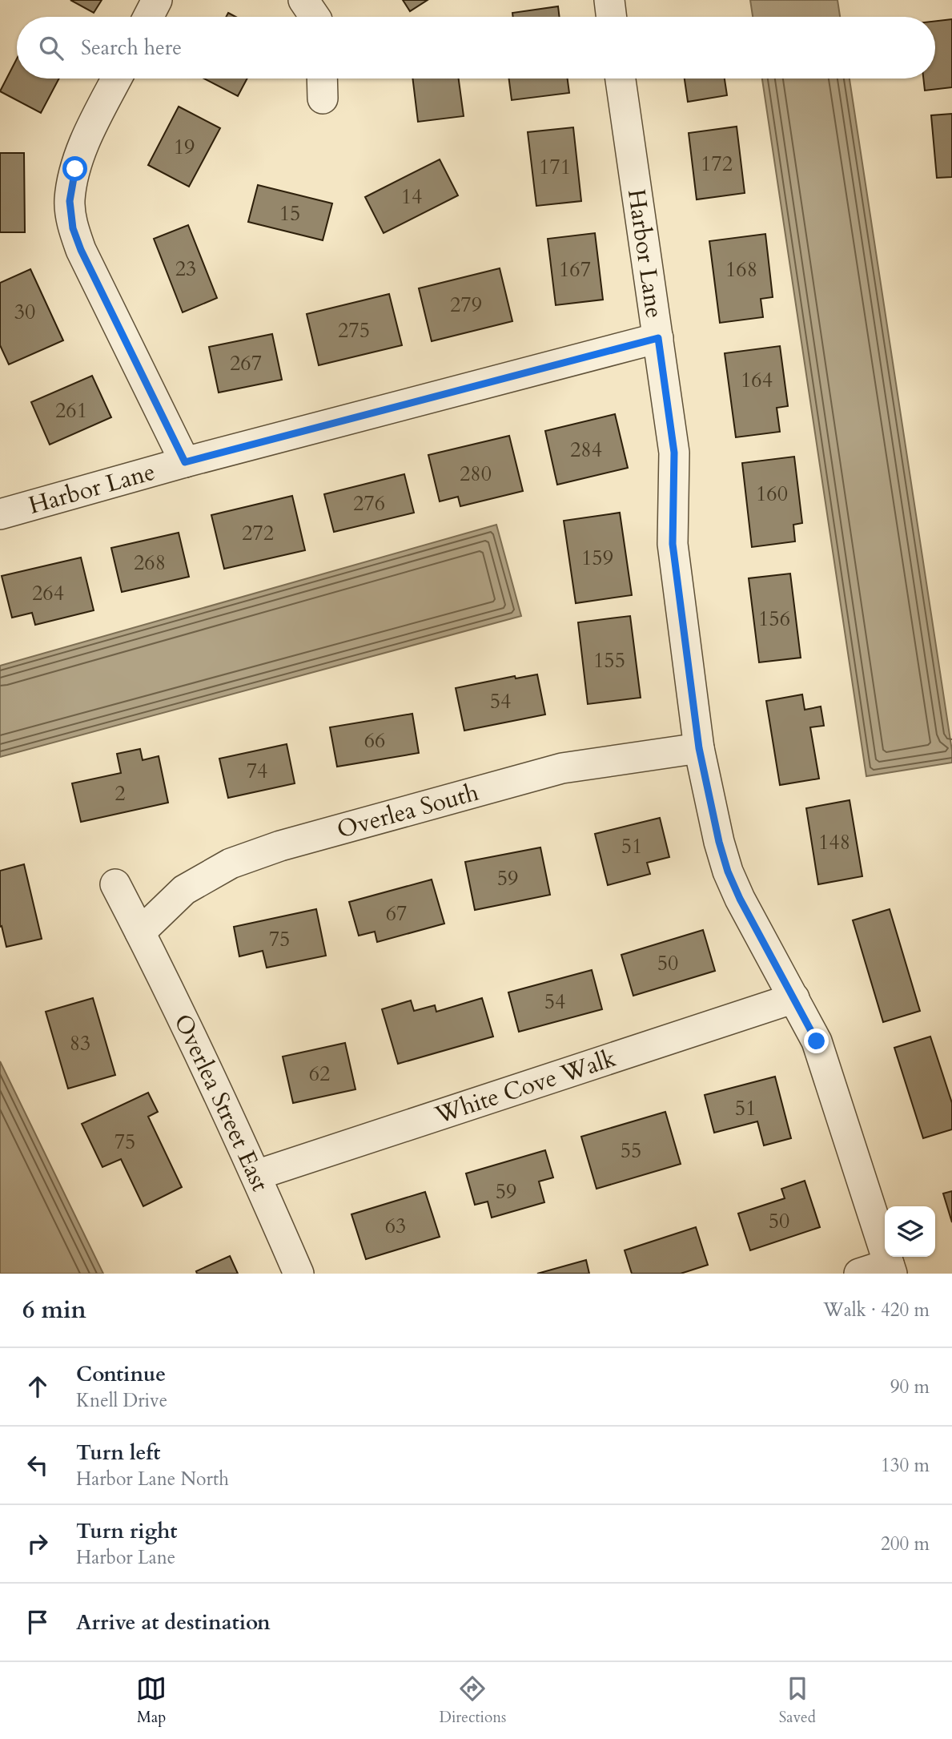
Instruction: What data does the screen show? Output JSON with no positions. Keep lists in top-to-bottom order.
{
  "streets": {
    "street": [
      "Harbor Lane",
      "Overlea South",
      "White Cove Walk",
      "Overlea Street East"
    ]
  },
  "crossings": [
    ["Harbor Lane", "Overlea South"],
    ["Harbor Lane", "White Cove Walk"],
    ["Overlea South", "Overlea Street East"],
    ["White Cove Walk", "Overlea Street East"]
  ],
  "house_numbers": [
    "19",
    "172",
    "171",
    "14",
    "15",
    "23",
    "167",
    "168",
    "279",
    "30",
    "275",
    "267",
    "164",
    "261",
    "284",
    "280",
    "160",
    "276",
    "272",
    "159",
    "268",
    "264",
    "156",
    "155",
    "54",
    "66",
    "74",
    "2",
    "148",
    "51",
    "59",
    "67",
    "75",
    "50",
    "54",
    "83",
    "62",
    "51",
    "75",
    "55",
    "59",
    "50",
    "63"
  ],
  "page": {
    "search": "Search here",
    "heading": ["6 min", "Walk · 420 m"],
    "list": [
      ["Continue", "Knell Drive", "90 m"],
      ["Turn left", "Harbor Lane North", "130 m"],
      ["Turn right", "Harbor Lane", "200 m"],
      "Arrive at destination"
    ],
    "nav": ["Map", "Directions", "Saved"]
  }
}
